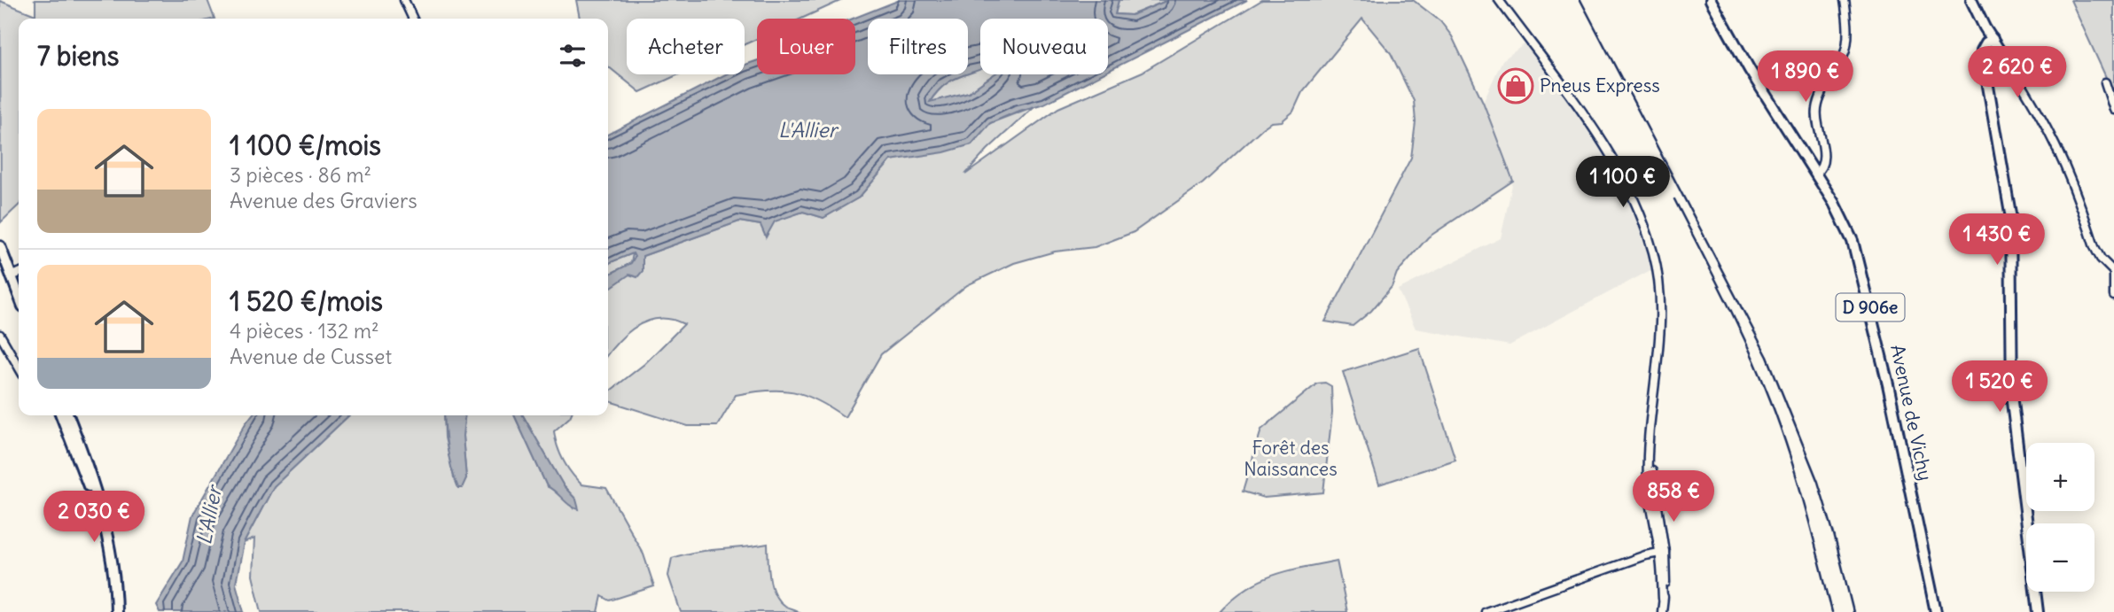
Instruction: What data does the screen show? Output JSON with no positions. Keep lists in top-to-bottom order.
{
  "streets": {
    "main road": ["D 906e", "Avenue de Vichy"]
  },
  "water": ["L'Allier"],
  "parks": ["Forêt des Naissances"],
  "places": {
    "shop": ["Pneus Express"]
  },
  "page": {
    "chip": [
      "Acheter",
      "Louer",
      "Filtres",
      "Nouveau"
    ],
    "heading": "7 biens",
    "price": [
      "2 620 €",
      "1 890 €",
      "1 100 €",
      "1 430 €",
      "1 520 €",
      "858 €",
      "2 030 €"
    ],
    "list": [
      {
        "name": "1 100 €/mois",
        "note": "3 pièces · 86 m² · Avenue des Graviers"
      },
      {
        "name": "1 520 €/mois",
        "note": "4 pièces · 132 m² · Avenue de Cusset"
      }
    ],
    "map_buttons": ["+", "−"]
  }
}
